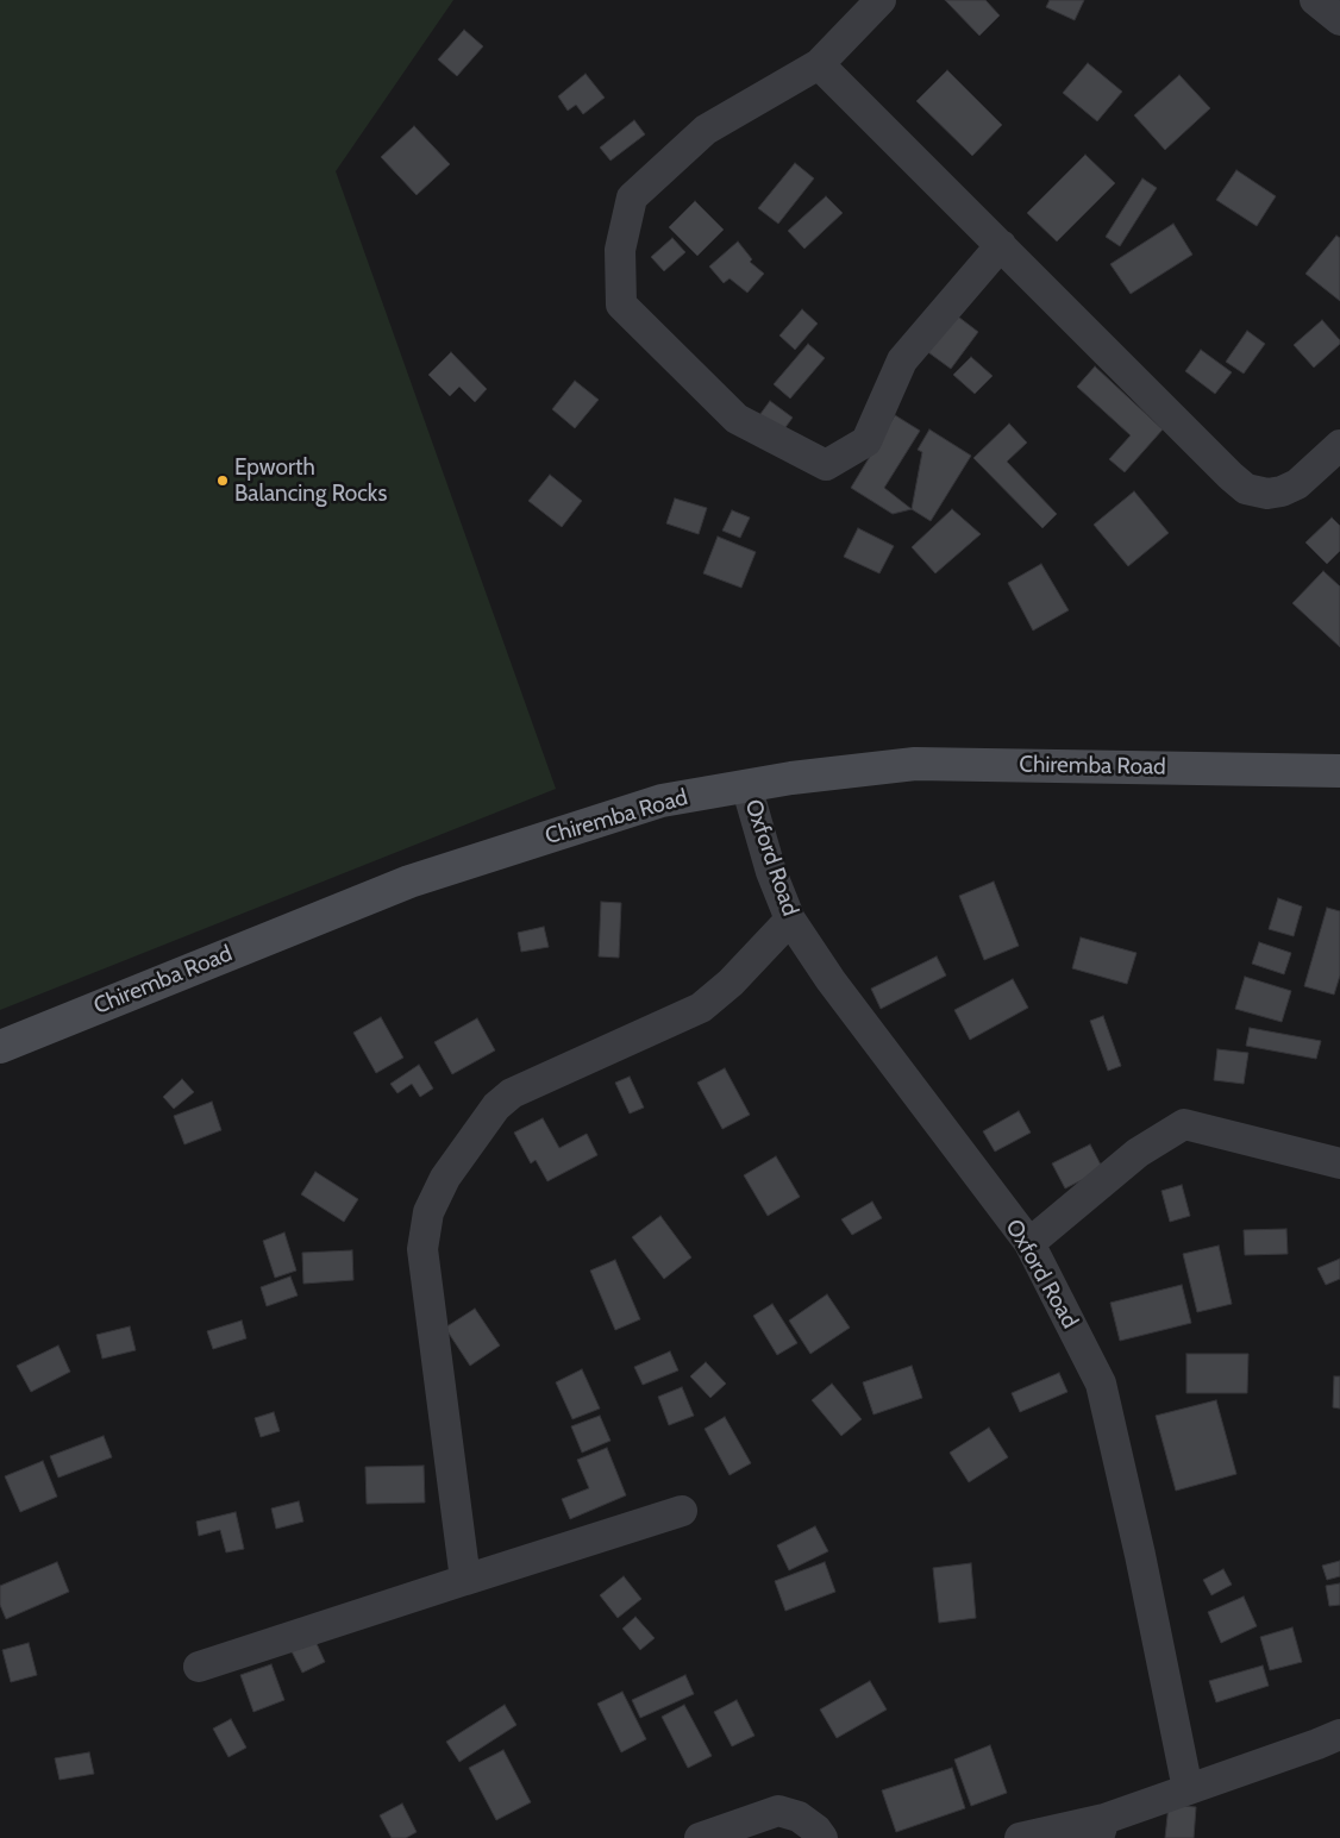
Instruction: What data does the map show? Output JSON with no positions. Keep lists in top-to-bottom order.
{
  "streets": {
    "main road": ["Chiremba Road"],
    "street": ["Oxford Road"]
  },
  "crossings": [
    ["Chiremba Road", "Oxford Road"]
  ],
  "places": ["Epworth Balancing Rocks"]
}
